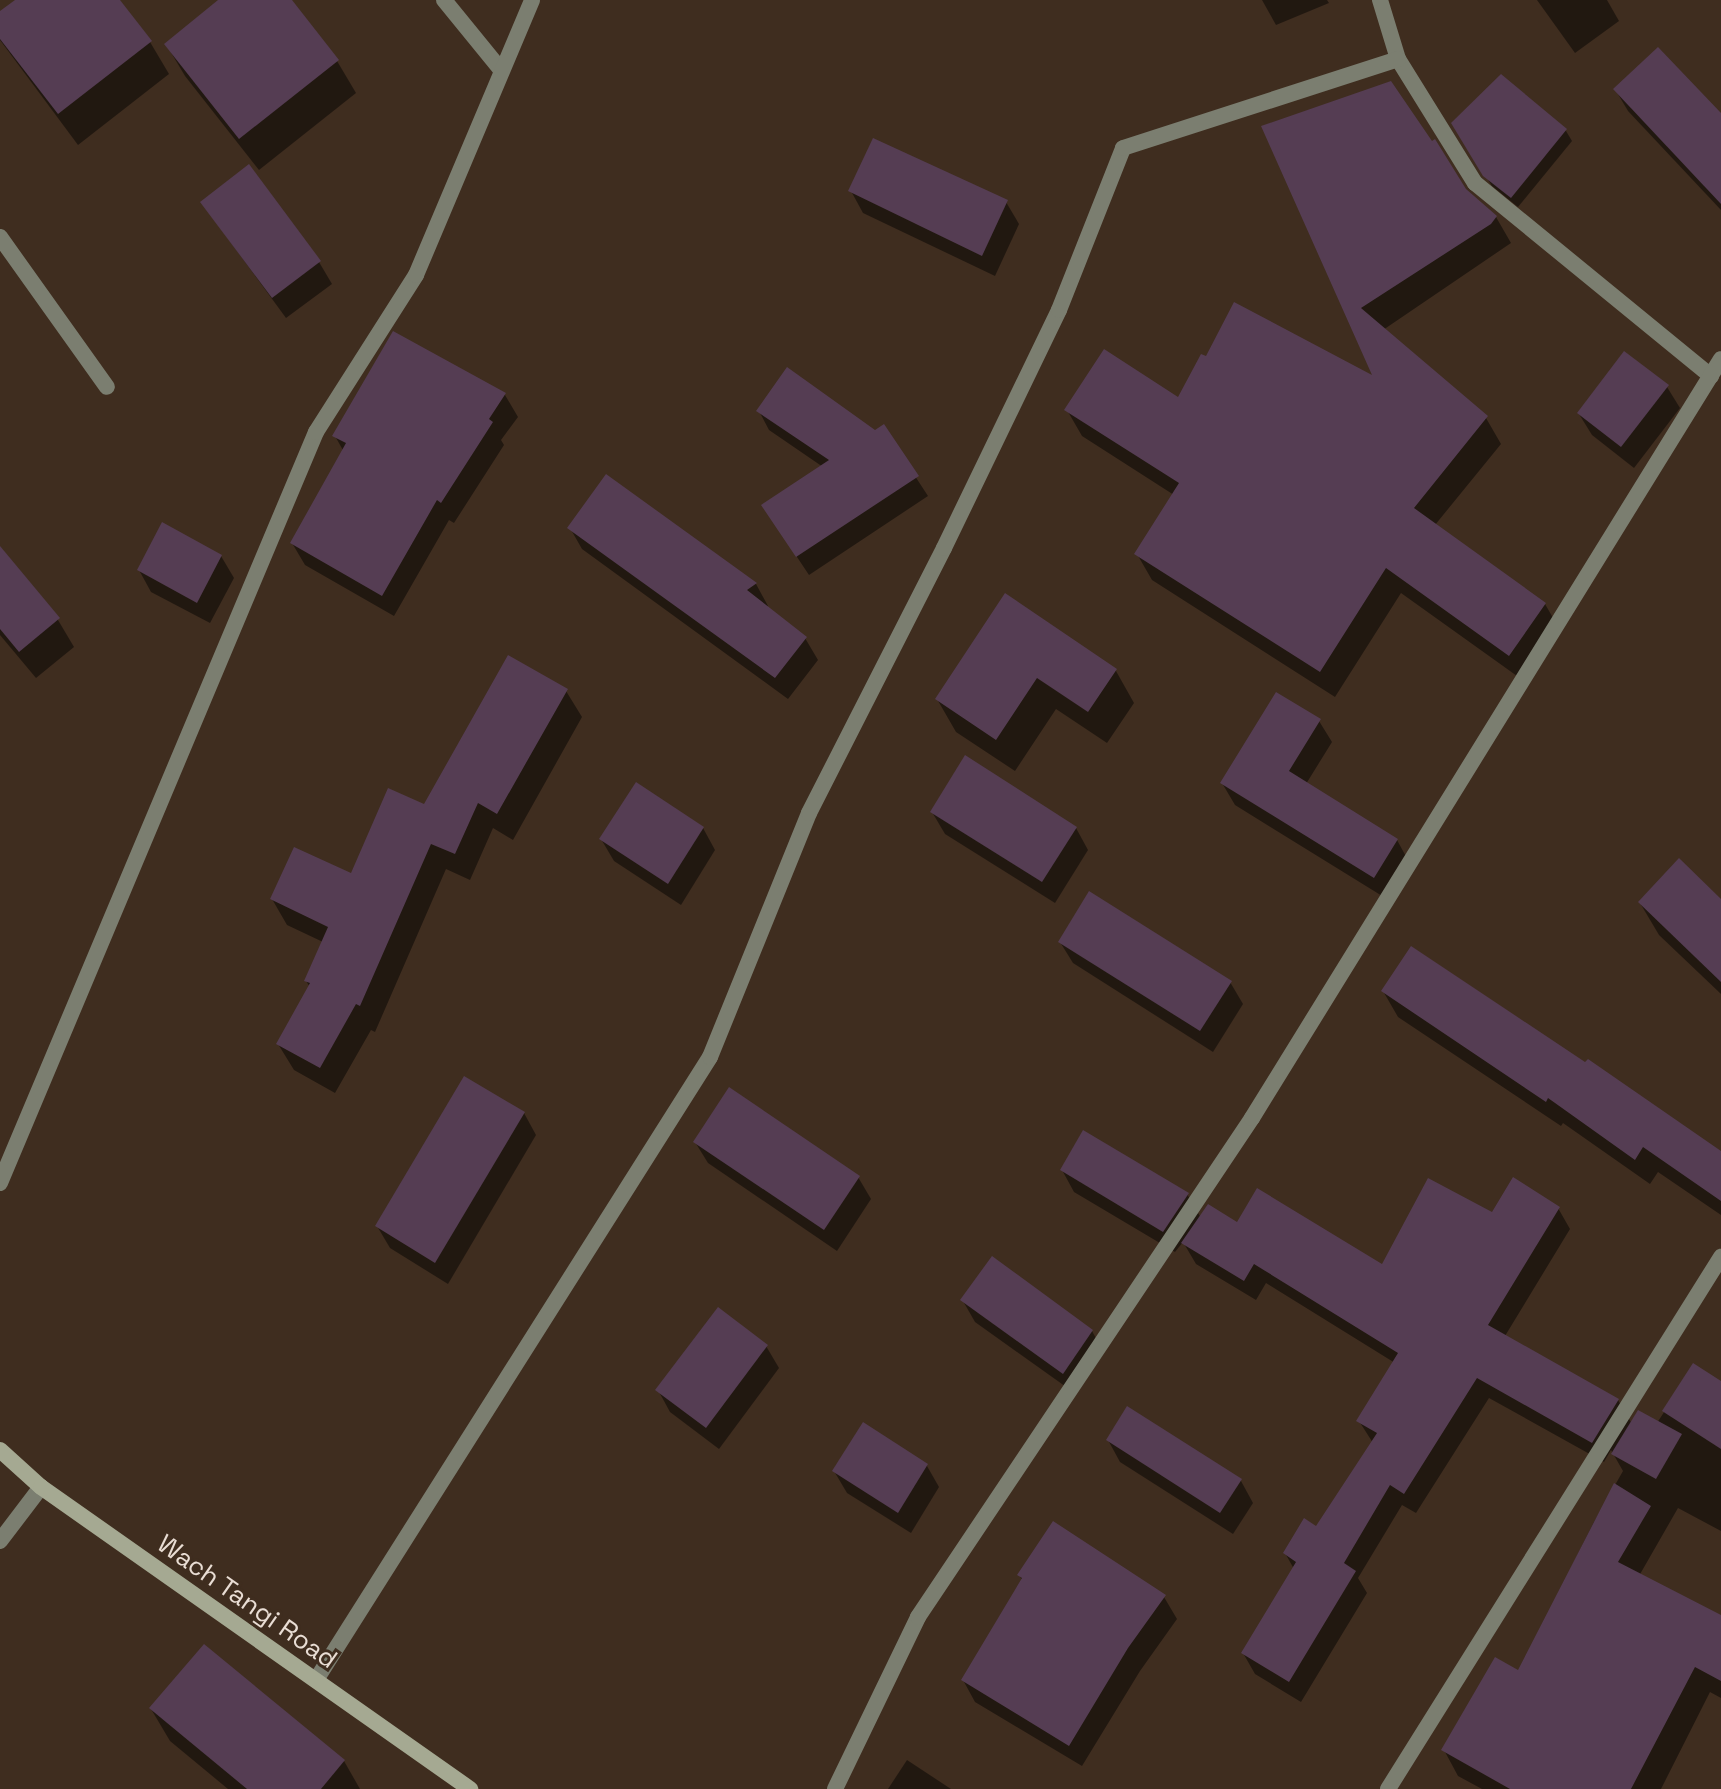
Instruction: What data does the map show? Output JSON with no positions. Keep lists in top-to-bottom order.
{
  "streets": {
    "main road": ["Wach Tangi Road"]
  }
}
